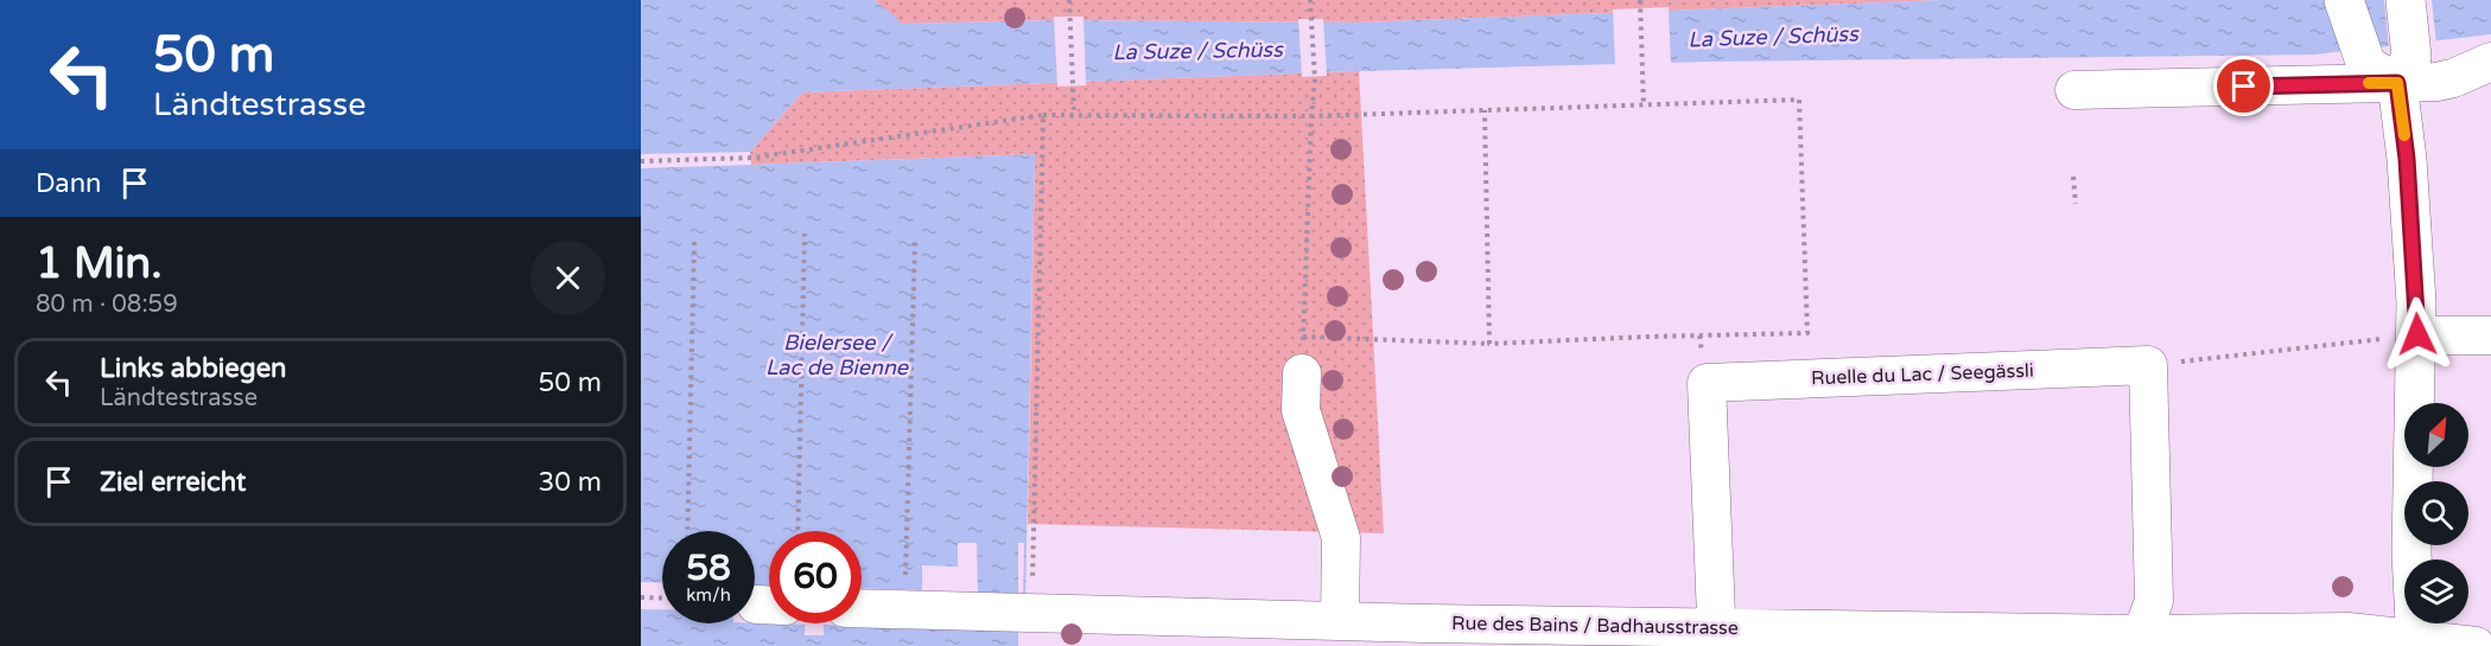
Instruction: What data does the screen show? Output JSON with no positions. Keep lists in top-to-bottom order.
{
  "streets": {
    "street": ["Ruelle du Lac / Seegässli", "Rue des Bains / Badhausstrasse"]
  },
  "crossings": [
    ["Ruelle du Lac / Seegässli", "Rue des Bains / Badhausstrasse"]
  ],
  "water": ["La Suze / Schüss", "Bielersee / Lac de Bienne"],
  "north": "top right",
  "page": {
    "turn": ["50 m", "Ländtestrasse"],
    "then": "Dann",
    "heading": ["1 Min.", "80 m · 08:59"],
    "list": [
      {
        "name": "Links abbiegen",
        "note": "Ländtestrasse",
        "value": "50 m"
      },
      {
        "name": "Ziel erreicht",
        "value": "30 m"
      }
    ],
    "speed": "58 km/h",
    "limit": "60"
  }
}
